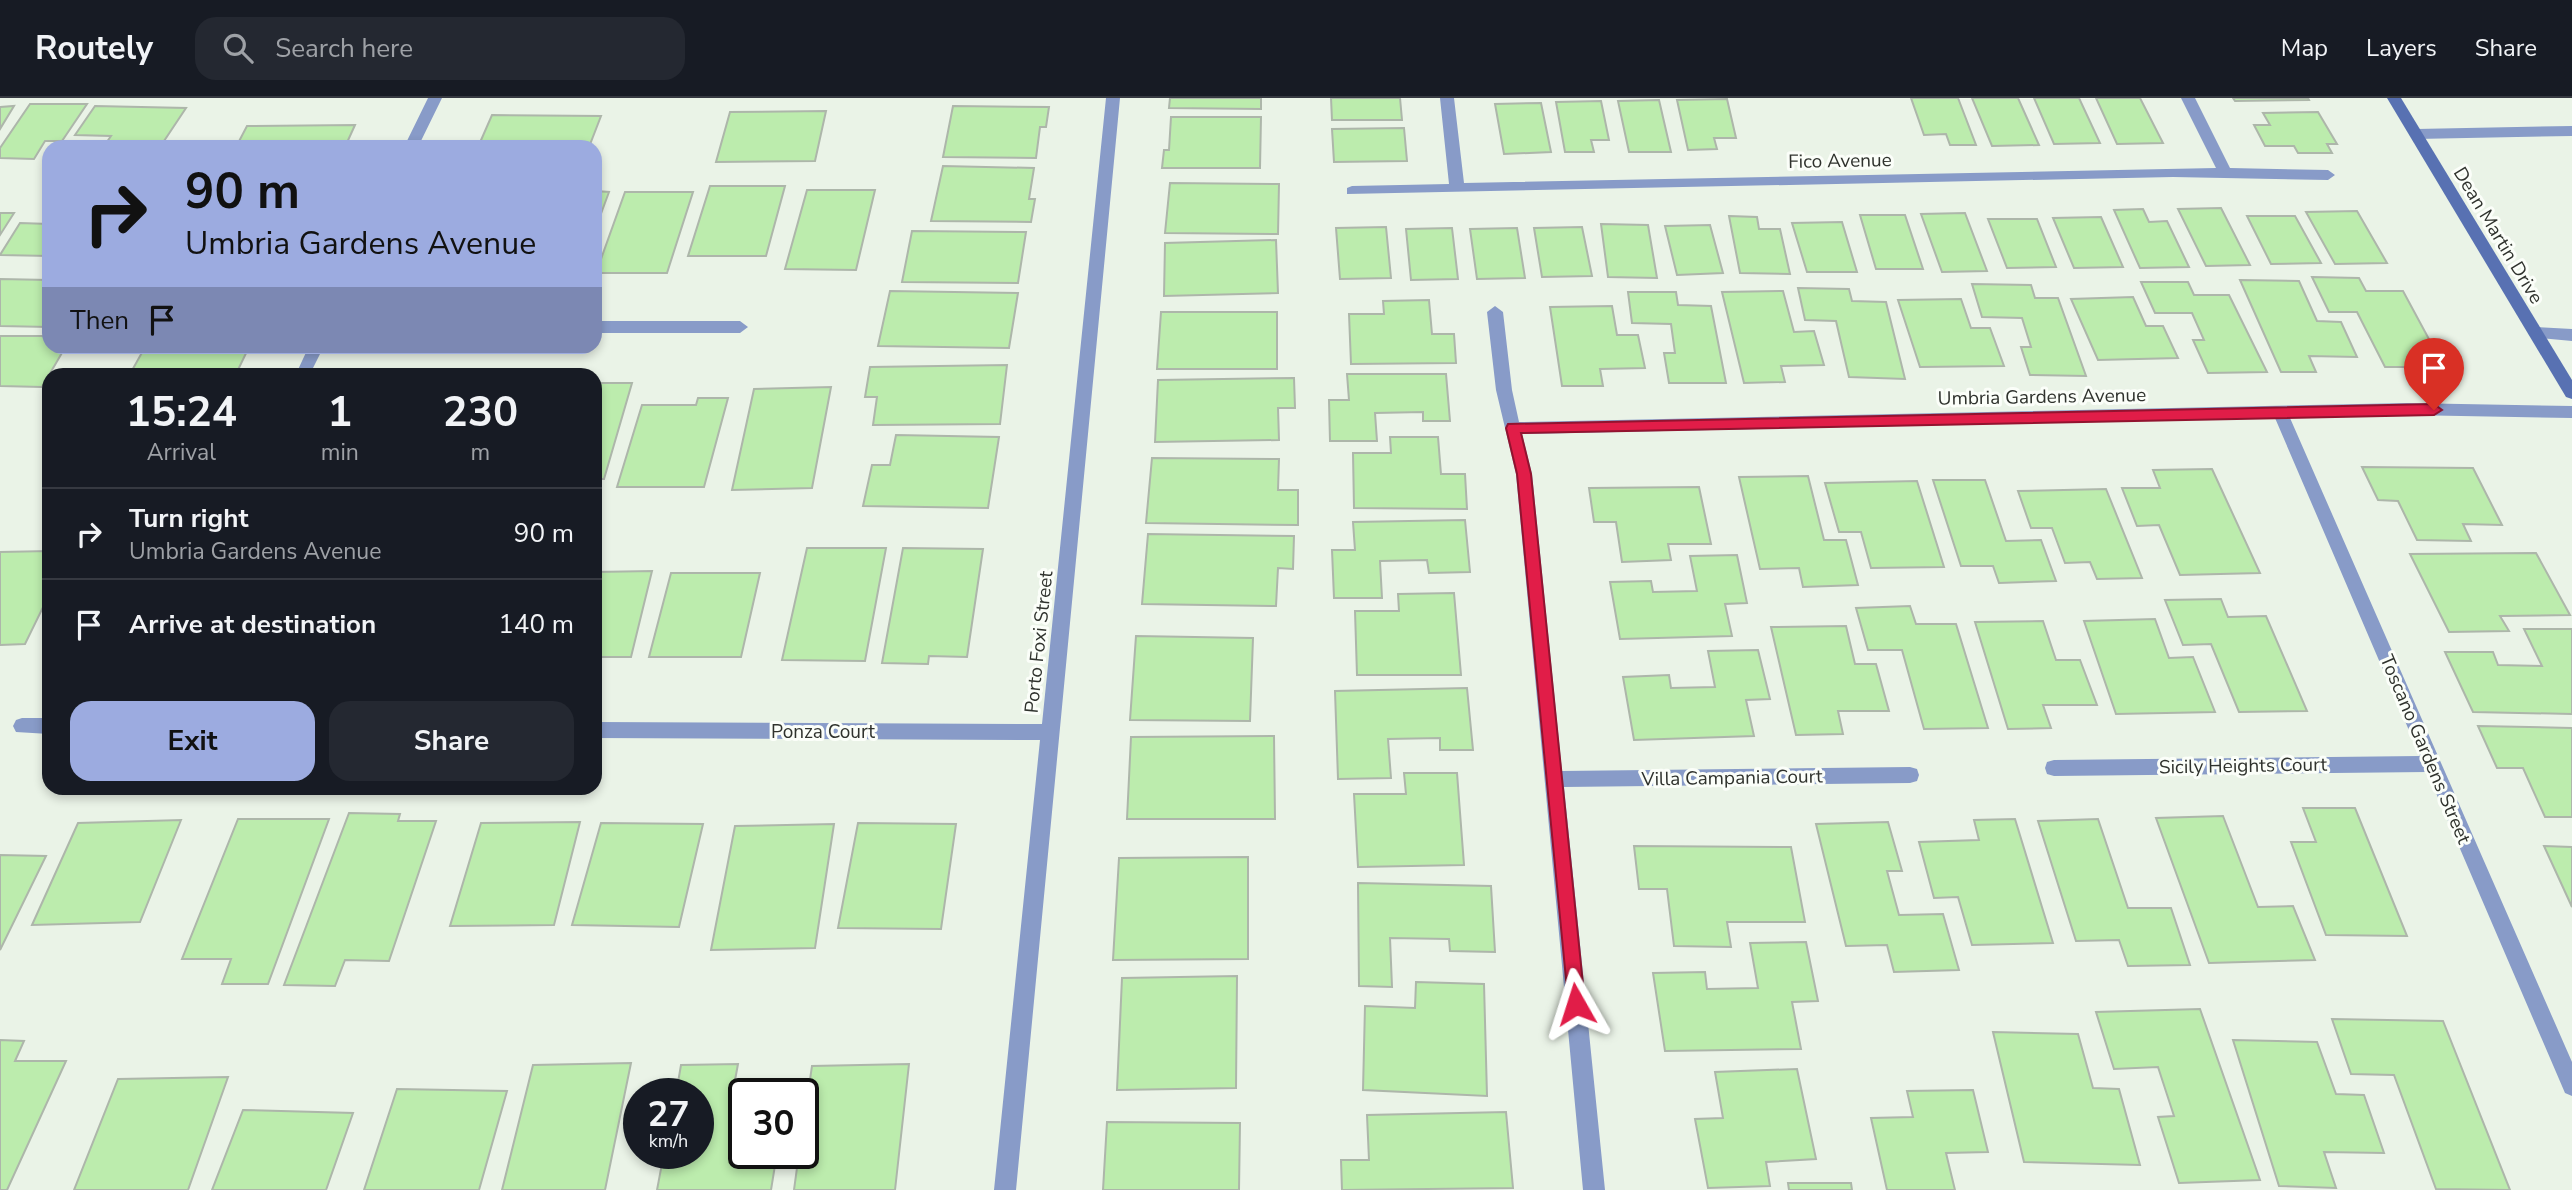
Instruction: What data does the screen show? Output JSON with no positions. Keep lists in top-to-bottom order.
{
  "streets": {
    "street": [
      "Fico Avenue",
      "Dean Martin Drive",
      "Umbria Gardens Avenue",
      "Porto Foxi Street",
      "Ponza Court",
      "Toscano Gardens Street",
      "Sicily Heights Court",
      "Villa Campania Court"
    ]
  },
  "crossings": [
    ["Umbria Gardens Avenue", "Toscano Gardens Street"],
    ["Porto Foxi Street", "Ponza Court"],
    ["Toscano Gardens Street", "Sicily Heights Court"]
  ],
  "page": {
    "header": "Routely",
    "search": "Search here",
    "nav": ["Map", "Layers", "Share"],
    "turn": ["90 m", "Umbria Gardens Avenue"],
    "then": "Then",
    "eta": [
      "15:24",
      "Arrival",
      "1",
      "min",
      "230",
      "m"
    ],
    "list": [
      {
        "name": "Turn right",
        "note": "Umbria Gardens Avenue",
        "value": "90 m"
      },
      {
        "name": "Arrive at destination",
        "value": "140 m"
      }
    ],
    "buttons": ["Exit", "Share"],
    "speed": "27 km/h",
    "limit": "30"
  }
}
